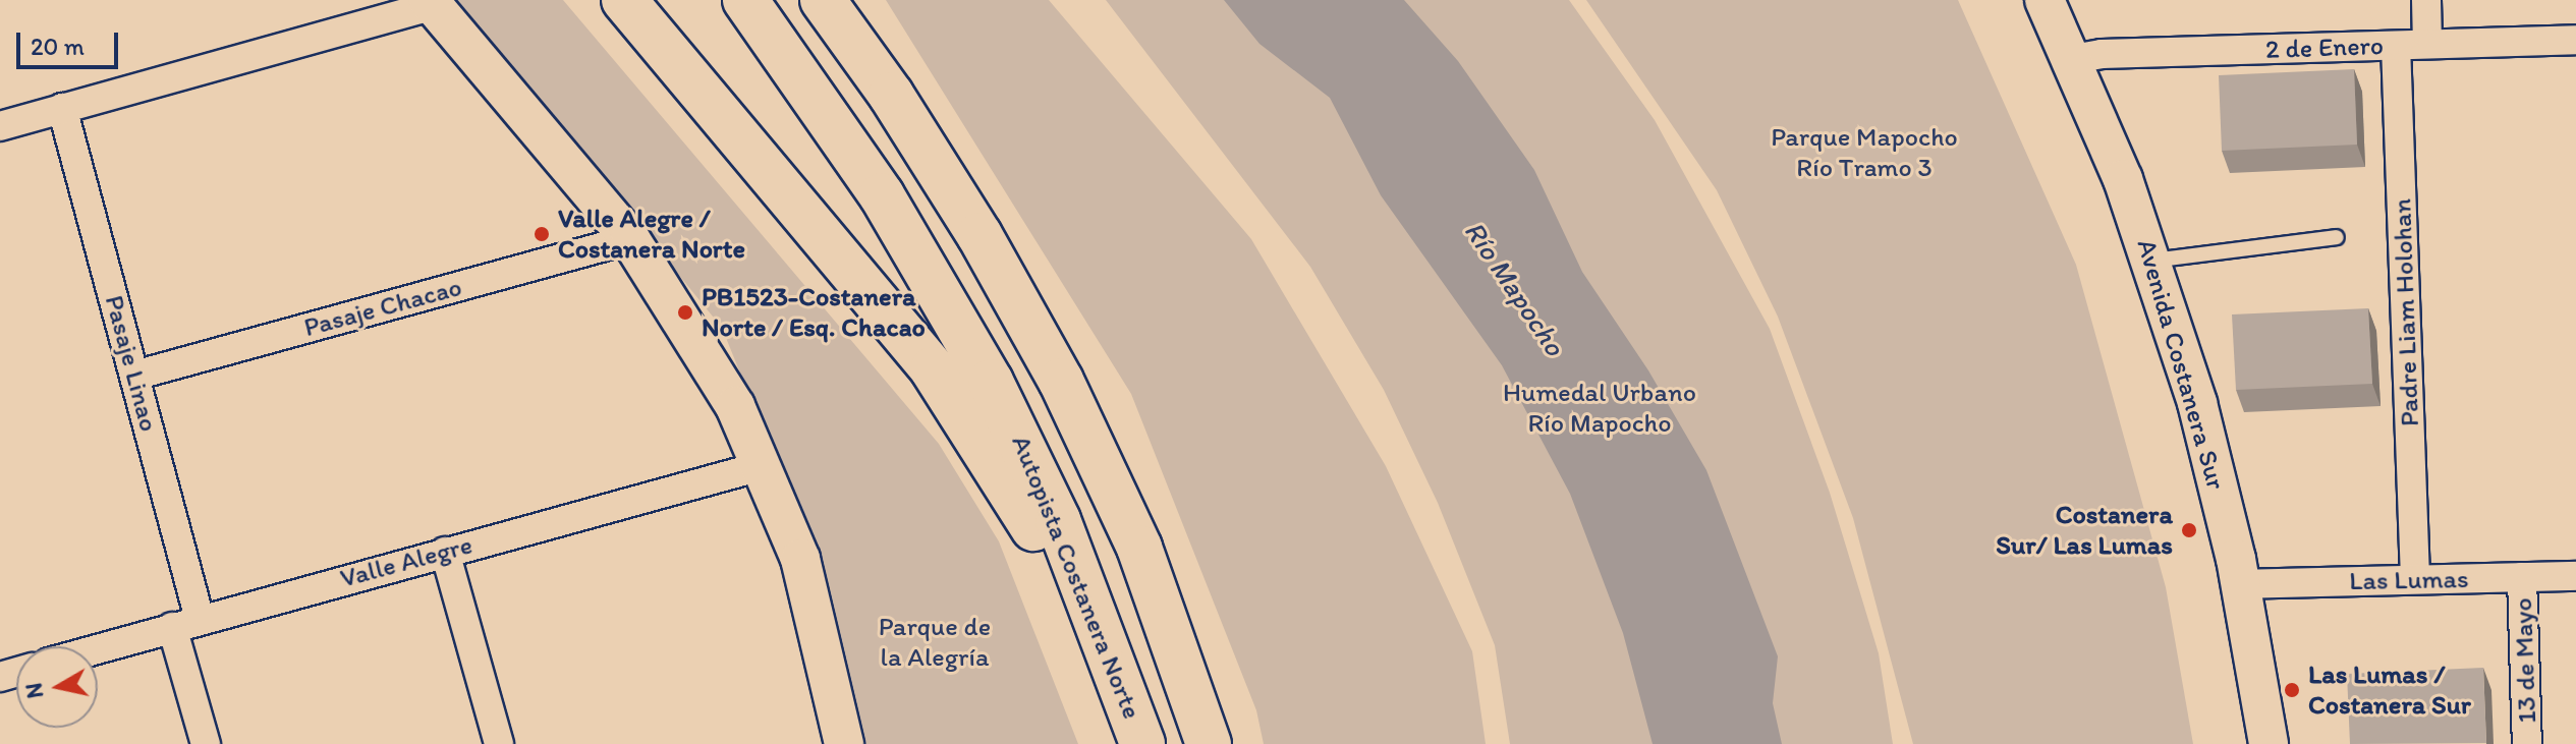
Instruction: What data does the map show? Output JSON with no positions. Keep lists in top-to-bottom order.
{
  "streets": {
    "highway": ["Autopista Costanera Norte"],
    "street": [
      "2 de Enero",
      "Pasaje Chacao",
      "Padre Liam Holohan",
      "Pasaje Linao",
      "Avenida Costanera Sur",
      "Valle Alegre",
      "Las Lumas",
      "13 de Mayo"
    ]
  },
  "crossings": [
    ["2 de Enero", "Padre Liam Holohan"],
    ["2 de Enero", "Avenida Costanera Sur"],
    ["Pasaje Chacao", "Pasaje Linao"],
    ["Padre Liam Holohan", "Las Lumas"],
    ["Pasaje Linao", "Valle Alegre"],
    ["Avenida Costanera Sur", "Las Lumas"],
    ["Las Lumas", "13 de Mayo"]
  ],
  "water": ["Río Mapocho"],
  "parks": ["Parque Mapocho Río Tramo 3", "Humedal Urbano Río Mapocho", "Parque de la Alegría"],
  "places": [
    "Valle Alegre / Costanera Norte",
    "PB1523-Costanera Norte / Esq. Chacao",
    "Costanera Sur/ Las Lumas",
    "Las Lumas / Costanera Sur"
  ],
  "scale_bar": "20 m",
  "north": "left"
}
